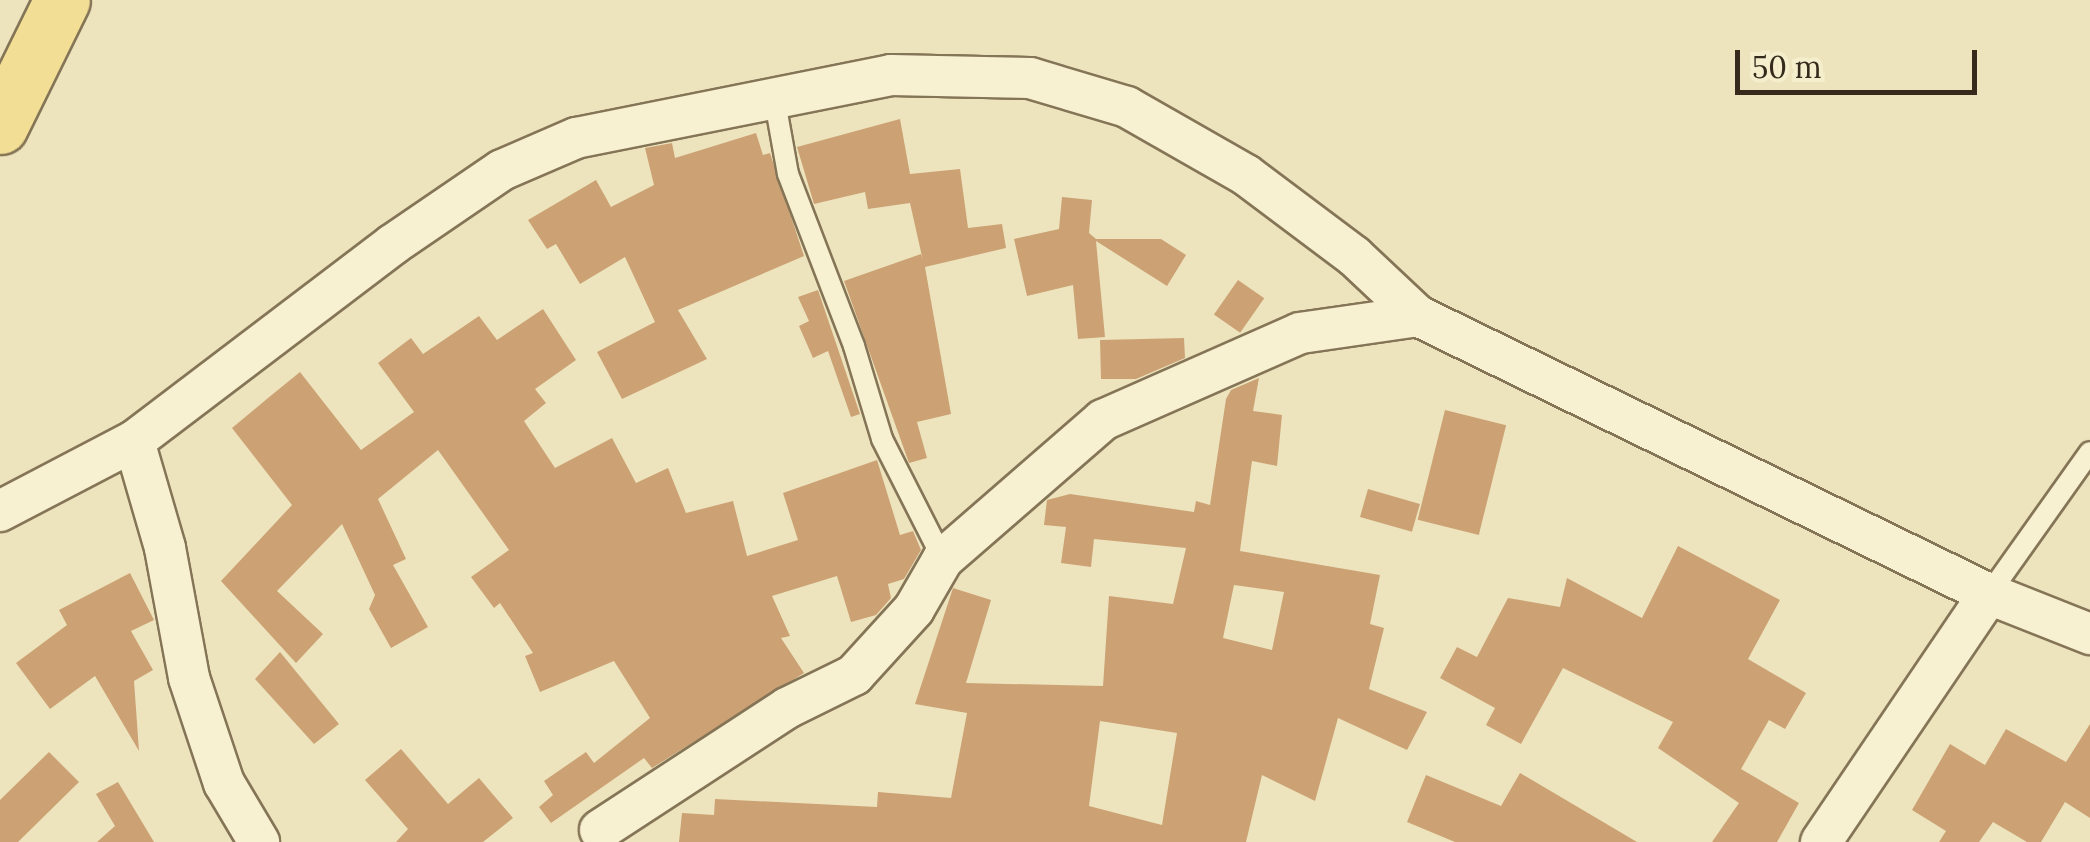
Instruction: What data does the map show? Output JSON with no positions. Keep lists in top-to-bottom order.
{
  "scale_bar": "50 m"
}
